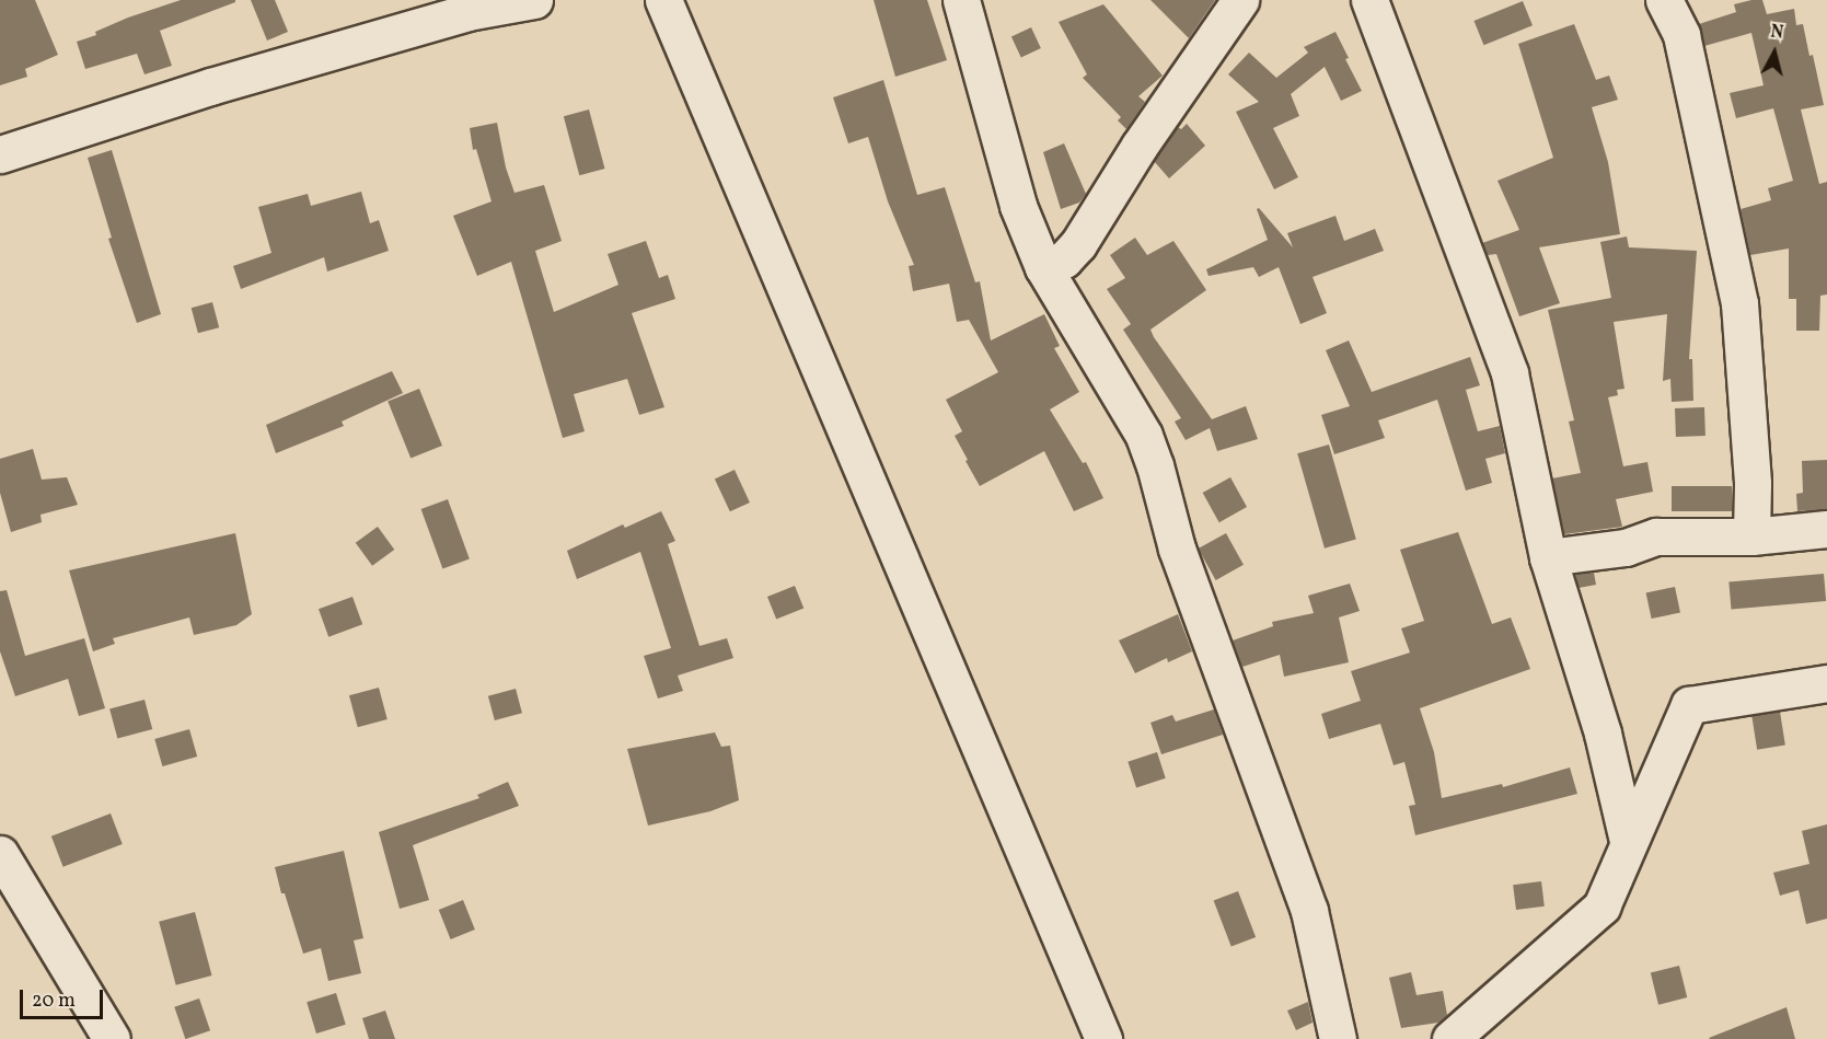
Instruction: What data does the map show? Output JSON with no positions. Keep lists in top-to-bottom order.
{
  "scale_bar": "20 m",
  "north": "top"
}
